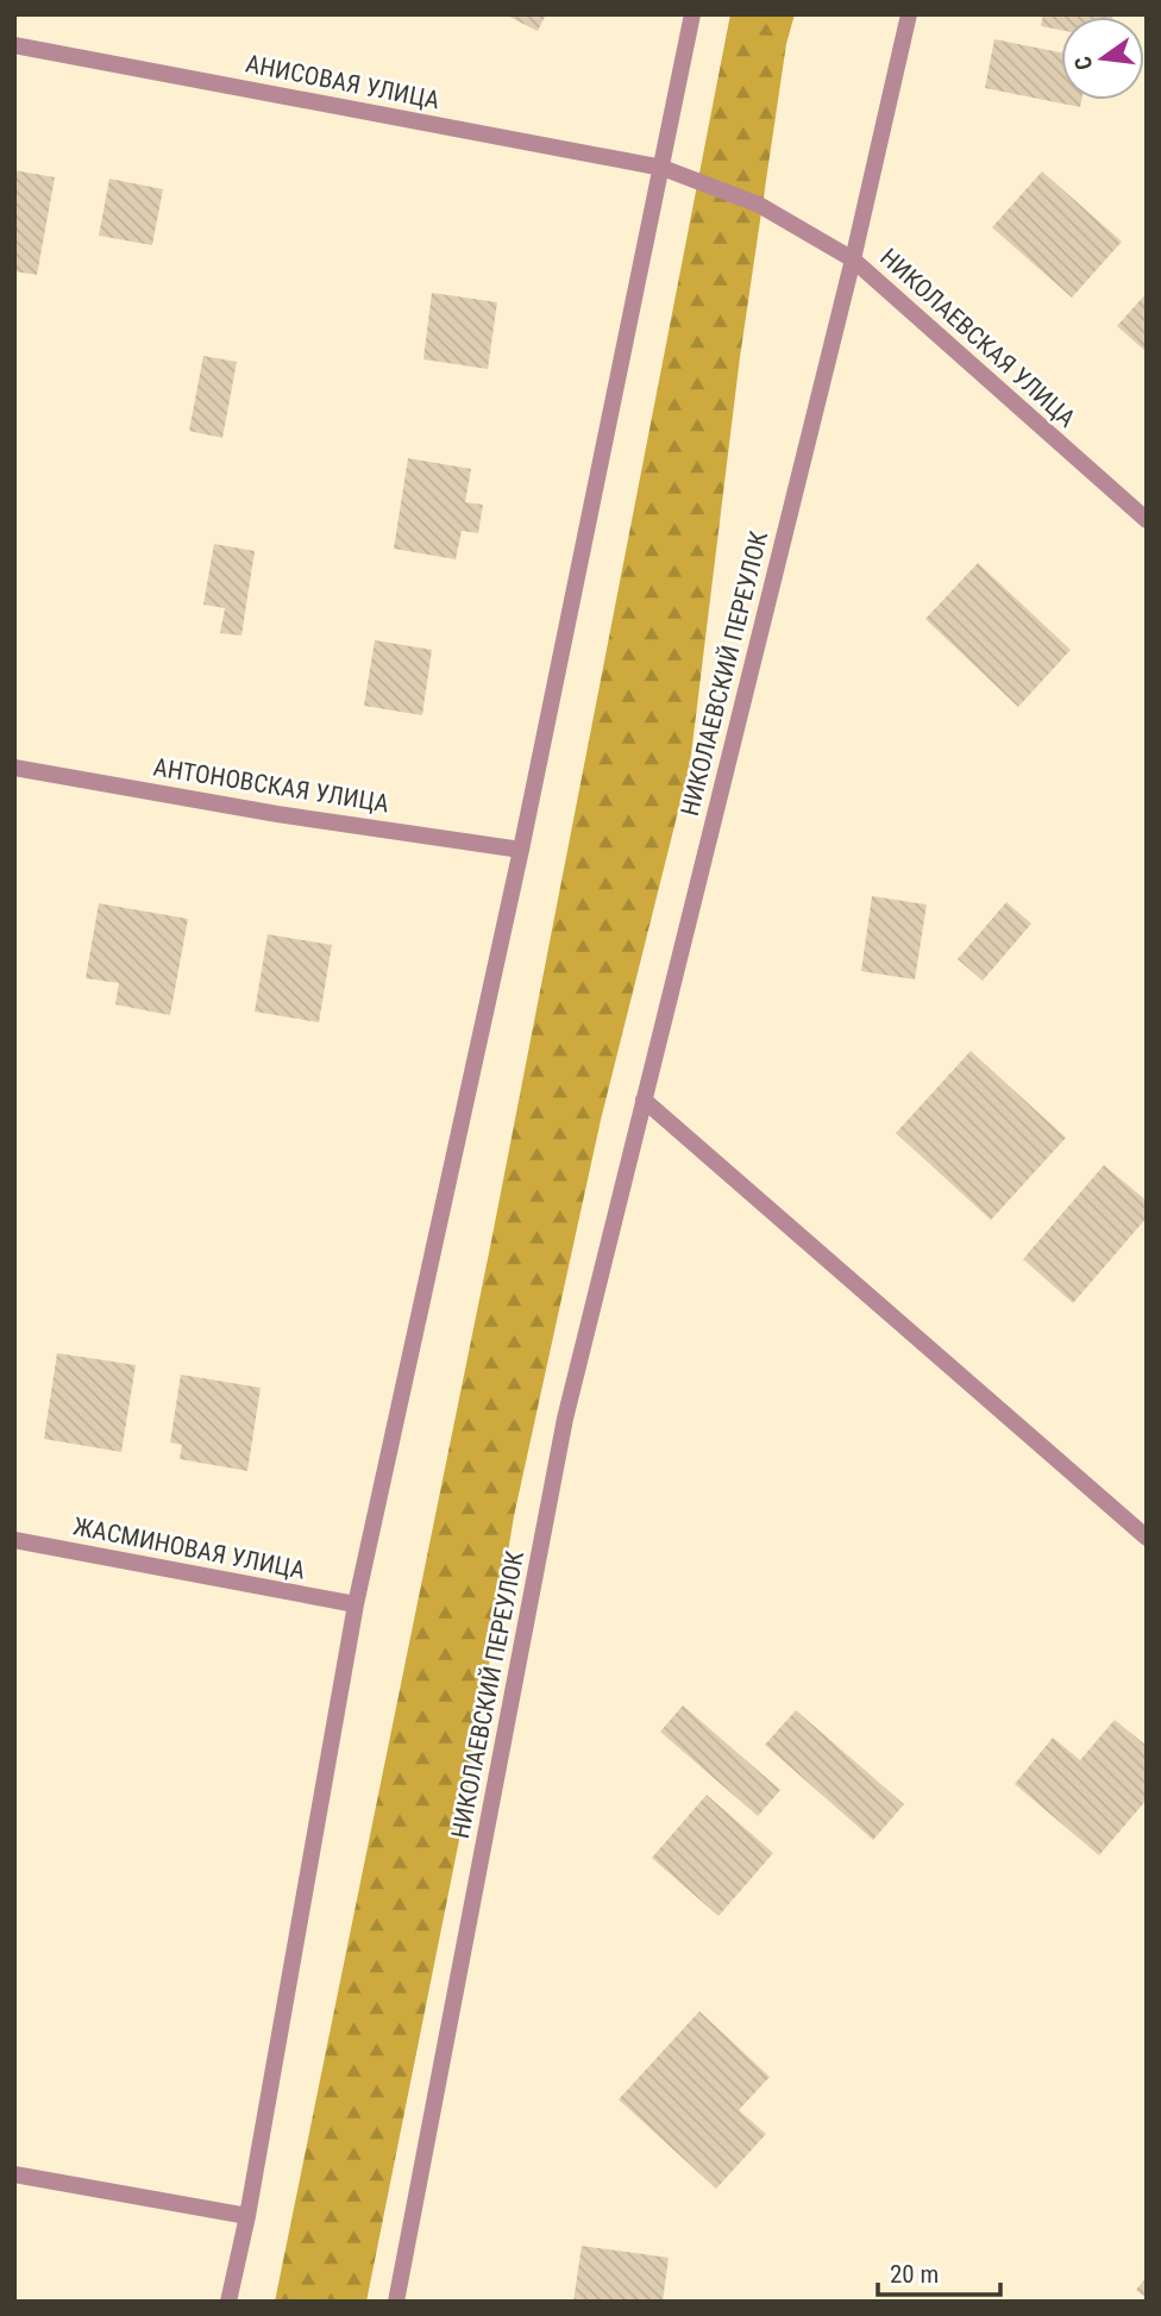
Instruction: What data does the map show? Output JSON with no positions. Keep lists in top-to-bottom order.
{
  "streets": {
    "street": [
      "АНИСОВАЯ УЛИЦА",
      "НИКОЛАЕВСКАЯ УЛИЦА",
      "НИКОЛАЕВСКИЙ ПЕРЕУЛОК",
      "АНТОНОВСКАЯ УЛИЦА",
      "ЖАСМИНОВАЯ УЛИЦА"
    ]
  },
  "crossings": [
    ["АНИСОВАЯ УЛИЦА", "НИКОЛАЕВСКАЯ УЛИЦА"],
    ["АНИСОВАЯ УЛИЦА", "НИКОЛАЕВСКИЙ ПЕРЕУЛОК"],
    ["НИКОЛАЕВСКАЯ УЛИЦА", "НИКОЛАЕВСКИЙ ПЕРЕУЛОК"]
  ],
  "scale_bar": "20 m",
  "north": "left"
}
